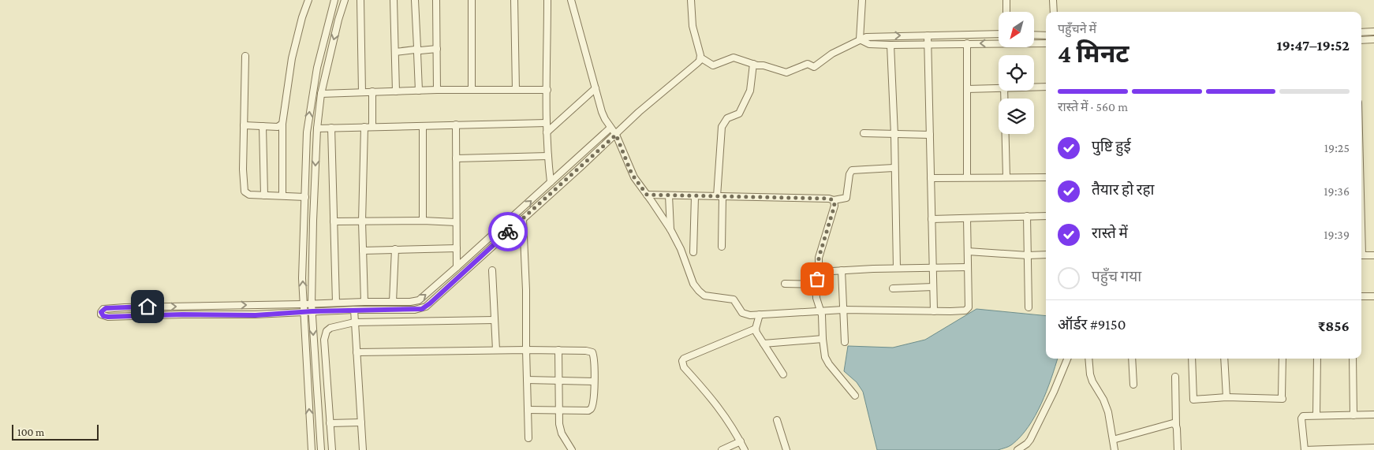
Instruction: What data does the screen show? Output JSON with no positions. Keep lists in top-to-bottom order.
{
  "scale_bar": "100 m",
  "north": "bottom left",
  "page": {
    "heading": ["4 मिनट", "पहुँचने में", "19:47–19:52"],
    "panel": ["ऑर्डर #9150", "₹856"],
    "bar": "रास्ते में · 560 m",
    "list": [
      ["पुष्टि हुई", "19:25"],
      ["तैयार हो रहा", "19:36"],
      ["रास्ते में", "19:39"],
      "पहुँच गया"
    ],
    "scale": "100 m"
  }
}
